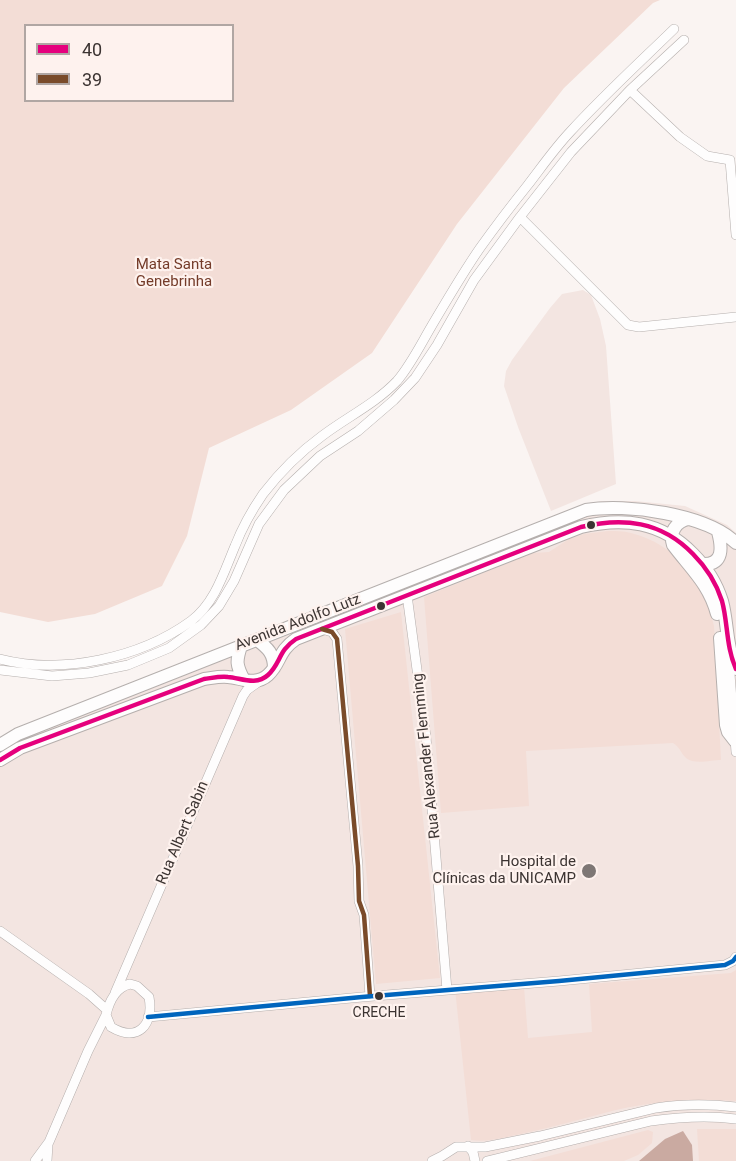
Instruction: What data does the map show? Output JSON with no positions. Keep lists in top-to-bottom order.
{
  "streets": {
    "main road": ["Avenida Adolfo Lutz"],
    "street": ["Rua Alexander Flemming", "Rua Albert Sabin"]
  },
  "crossings": [
    ["Avenida Adolfo Lutz", "Rua Alexander Flemming"],
    ["Avenida Adolfo Lutz", "Rua Albert Sabin"]
  ],
  "parks": ["Mata Santa Genebrinha"],
  "places": ["Hospital de Clínicas da UNICAMP", "CRECHE"],
  "lines": ["transit line 40", "transit line 39"],
  "legend": ["40", "39"]
}
